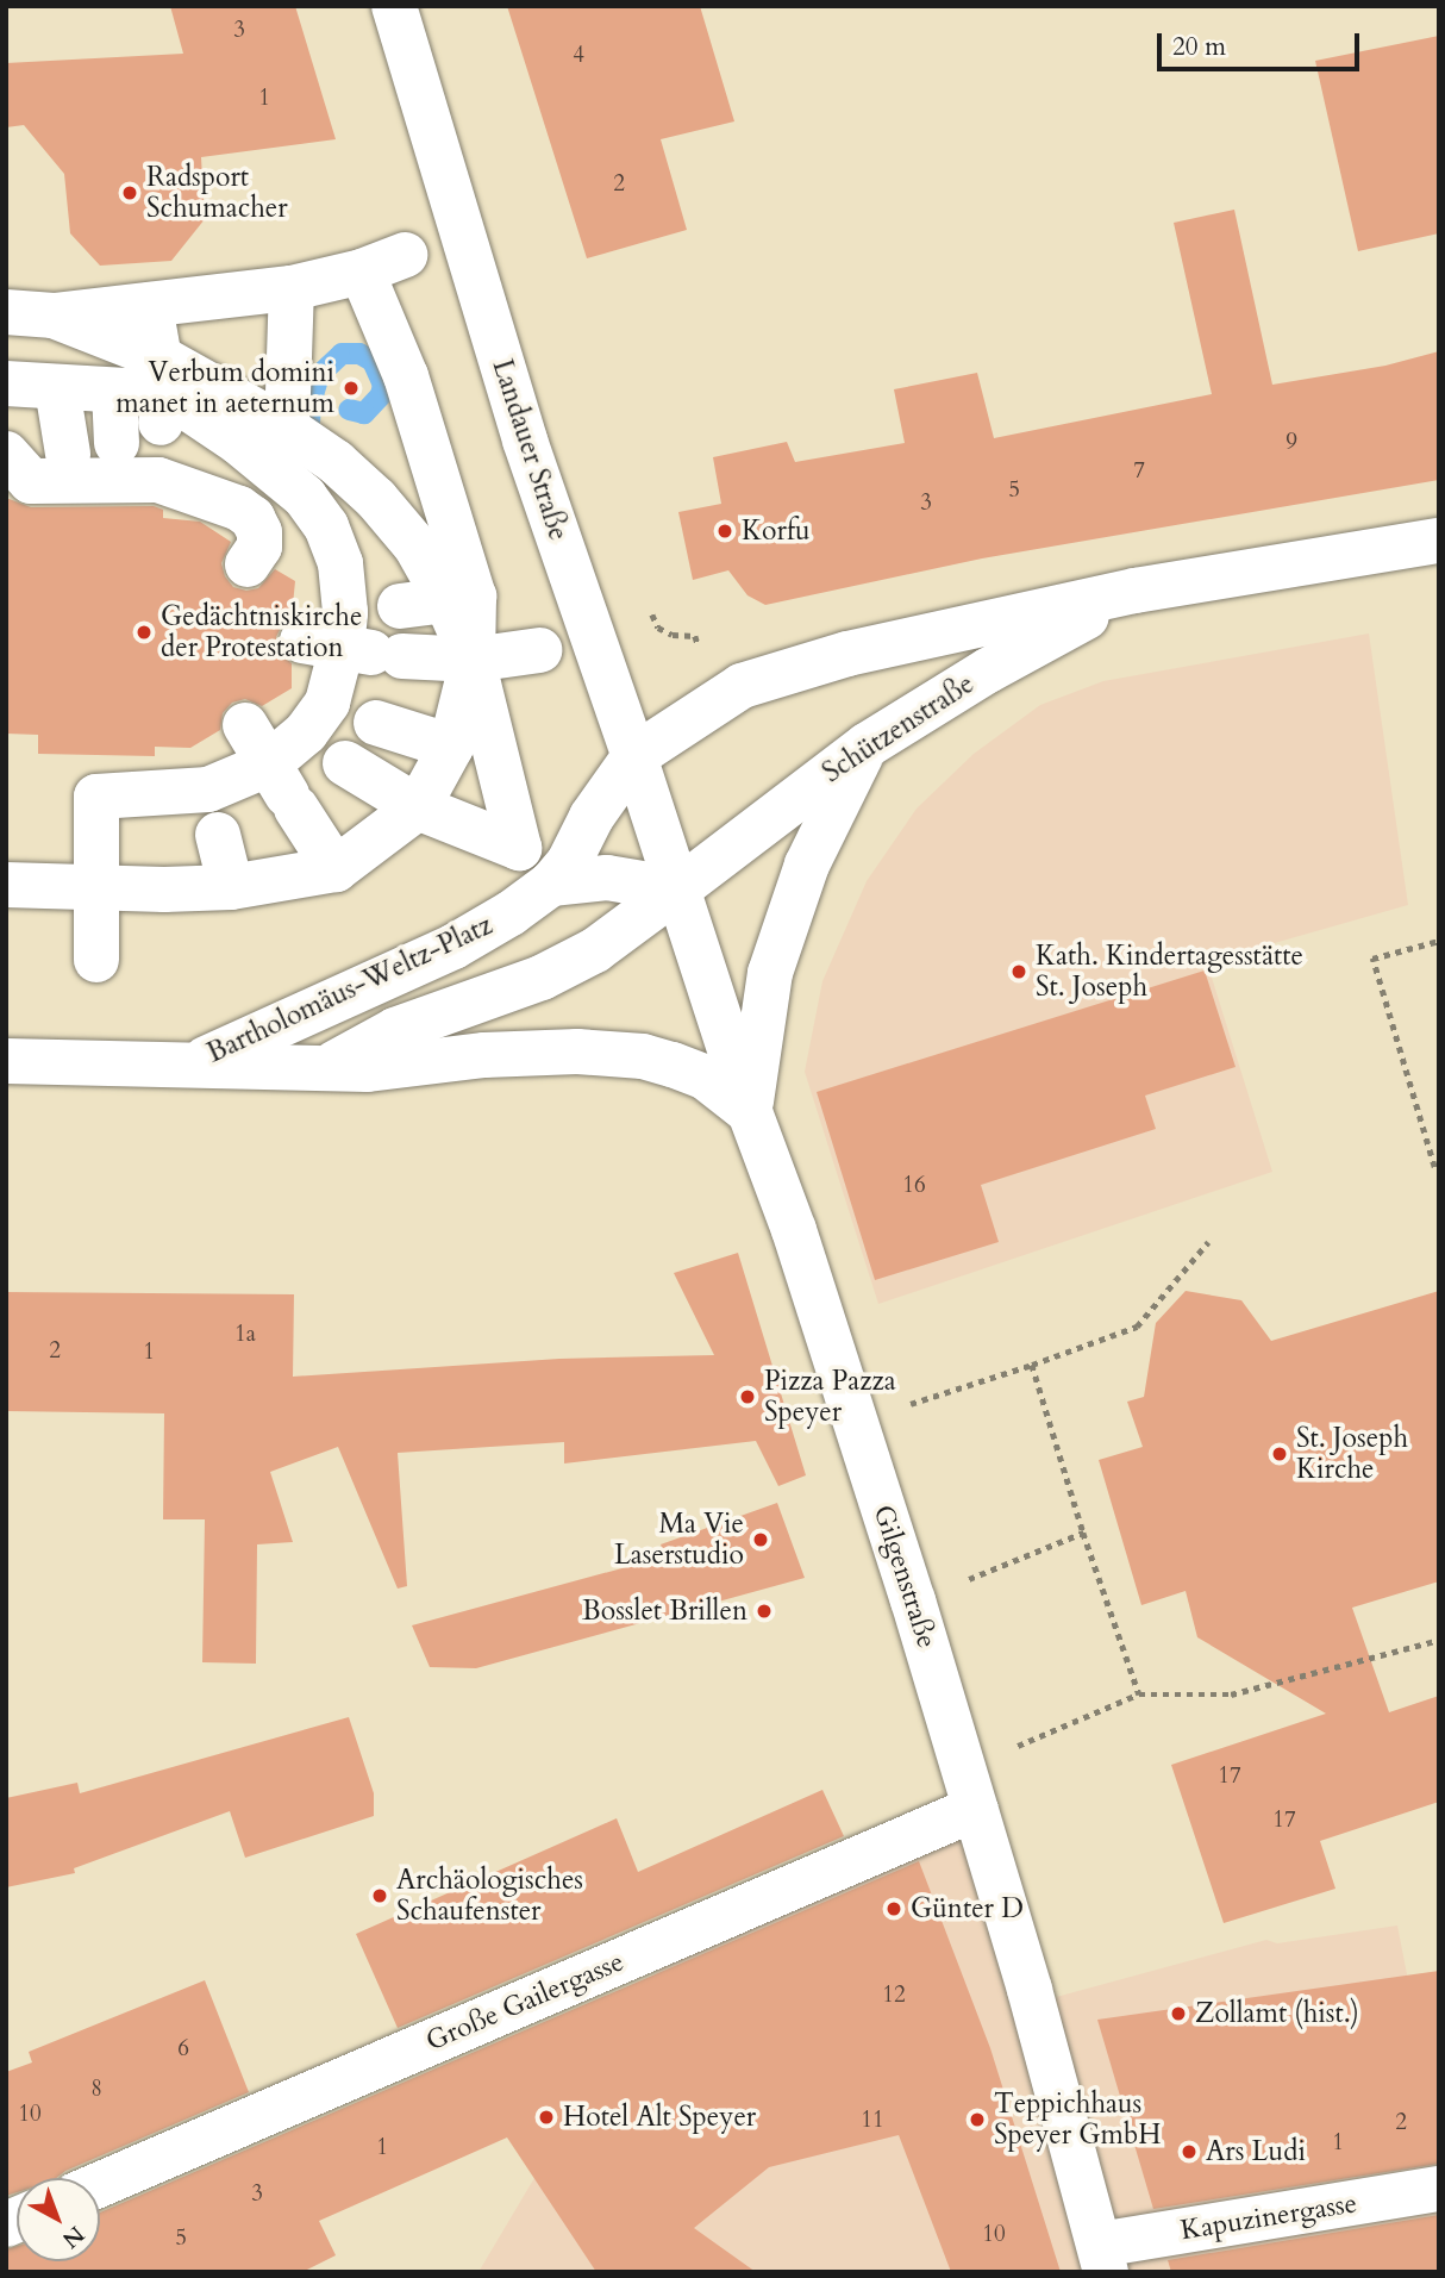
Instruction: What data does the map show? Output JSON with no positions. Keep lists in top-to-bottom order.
{
  "streets": {
    "street": [
      "Landauer Straße",
      "Schützenstraße",
      "Bartholomäus-Weltz-Platz",
      "Gilgenstraße",
      "Große Gailergasse",
      "Kapuzinergasse"
    ]
  },
  "crossings": [
    ["Landauer Straße", "Schützenstraße"],
    ["Landauer Straße", "Bartholomäus-Weltz-Platz"],
    ["Landauer Straße", "Gilgenstraße"],
    ["Schützenstraße", "Bartholomäus-Weltz-Platz"],
    ["Schützenstraße", "Gilgenstraße"],
    ["Bartholomäus-Weltz-Platz", "Gilgenstraße"],
    ["Gilgenstraße", "Große Gailergasse"],
    ["Gilgenstraße", "Kapuzinergasse"]
  ],
  "places": [
    "Radsport Schumacher",
    "Verbum domini manet in aeternum",
    "Korfu",
    "Gedächtniskirche der Protestation",
    "Kath. Kindertagesstätte St. Joseph",
    "Pizza Pazza Speyer",
    "St. Joseph Kirche",
    "Ma Vie Laserstudio",
    "Bosslet Brillen",
    "Archäologisches Schaufenster",
    "Günter D",
    "Zollamt (hist.)",
    "Hotel Alt Speyer",
    "Teppichhaus Speyer GmbH",
    "Ars Ludi"
  ],
  "house_numbers": [
    "3",
    "4",
    "1",
    "2",
    "9",
    "7",
    "5",
    "3",
    "16",
    "1a",
    "2",
    "1",
    "17",
    "17",
    "12",
    "6",
    "8",
    "10",
    "11",
    "2",
    "1",
    "1",
    "3",
    "10",
    "5"
  ],
  "scale_bar": "20 m",
  "north": "bottom right"
}
